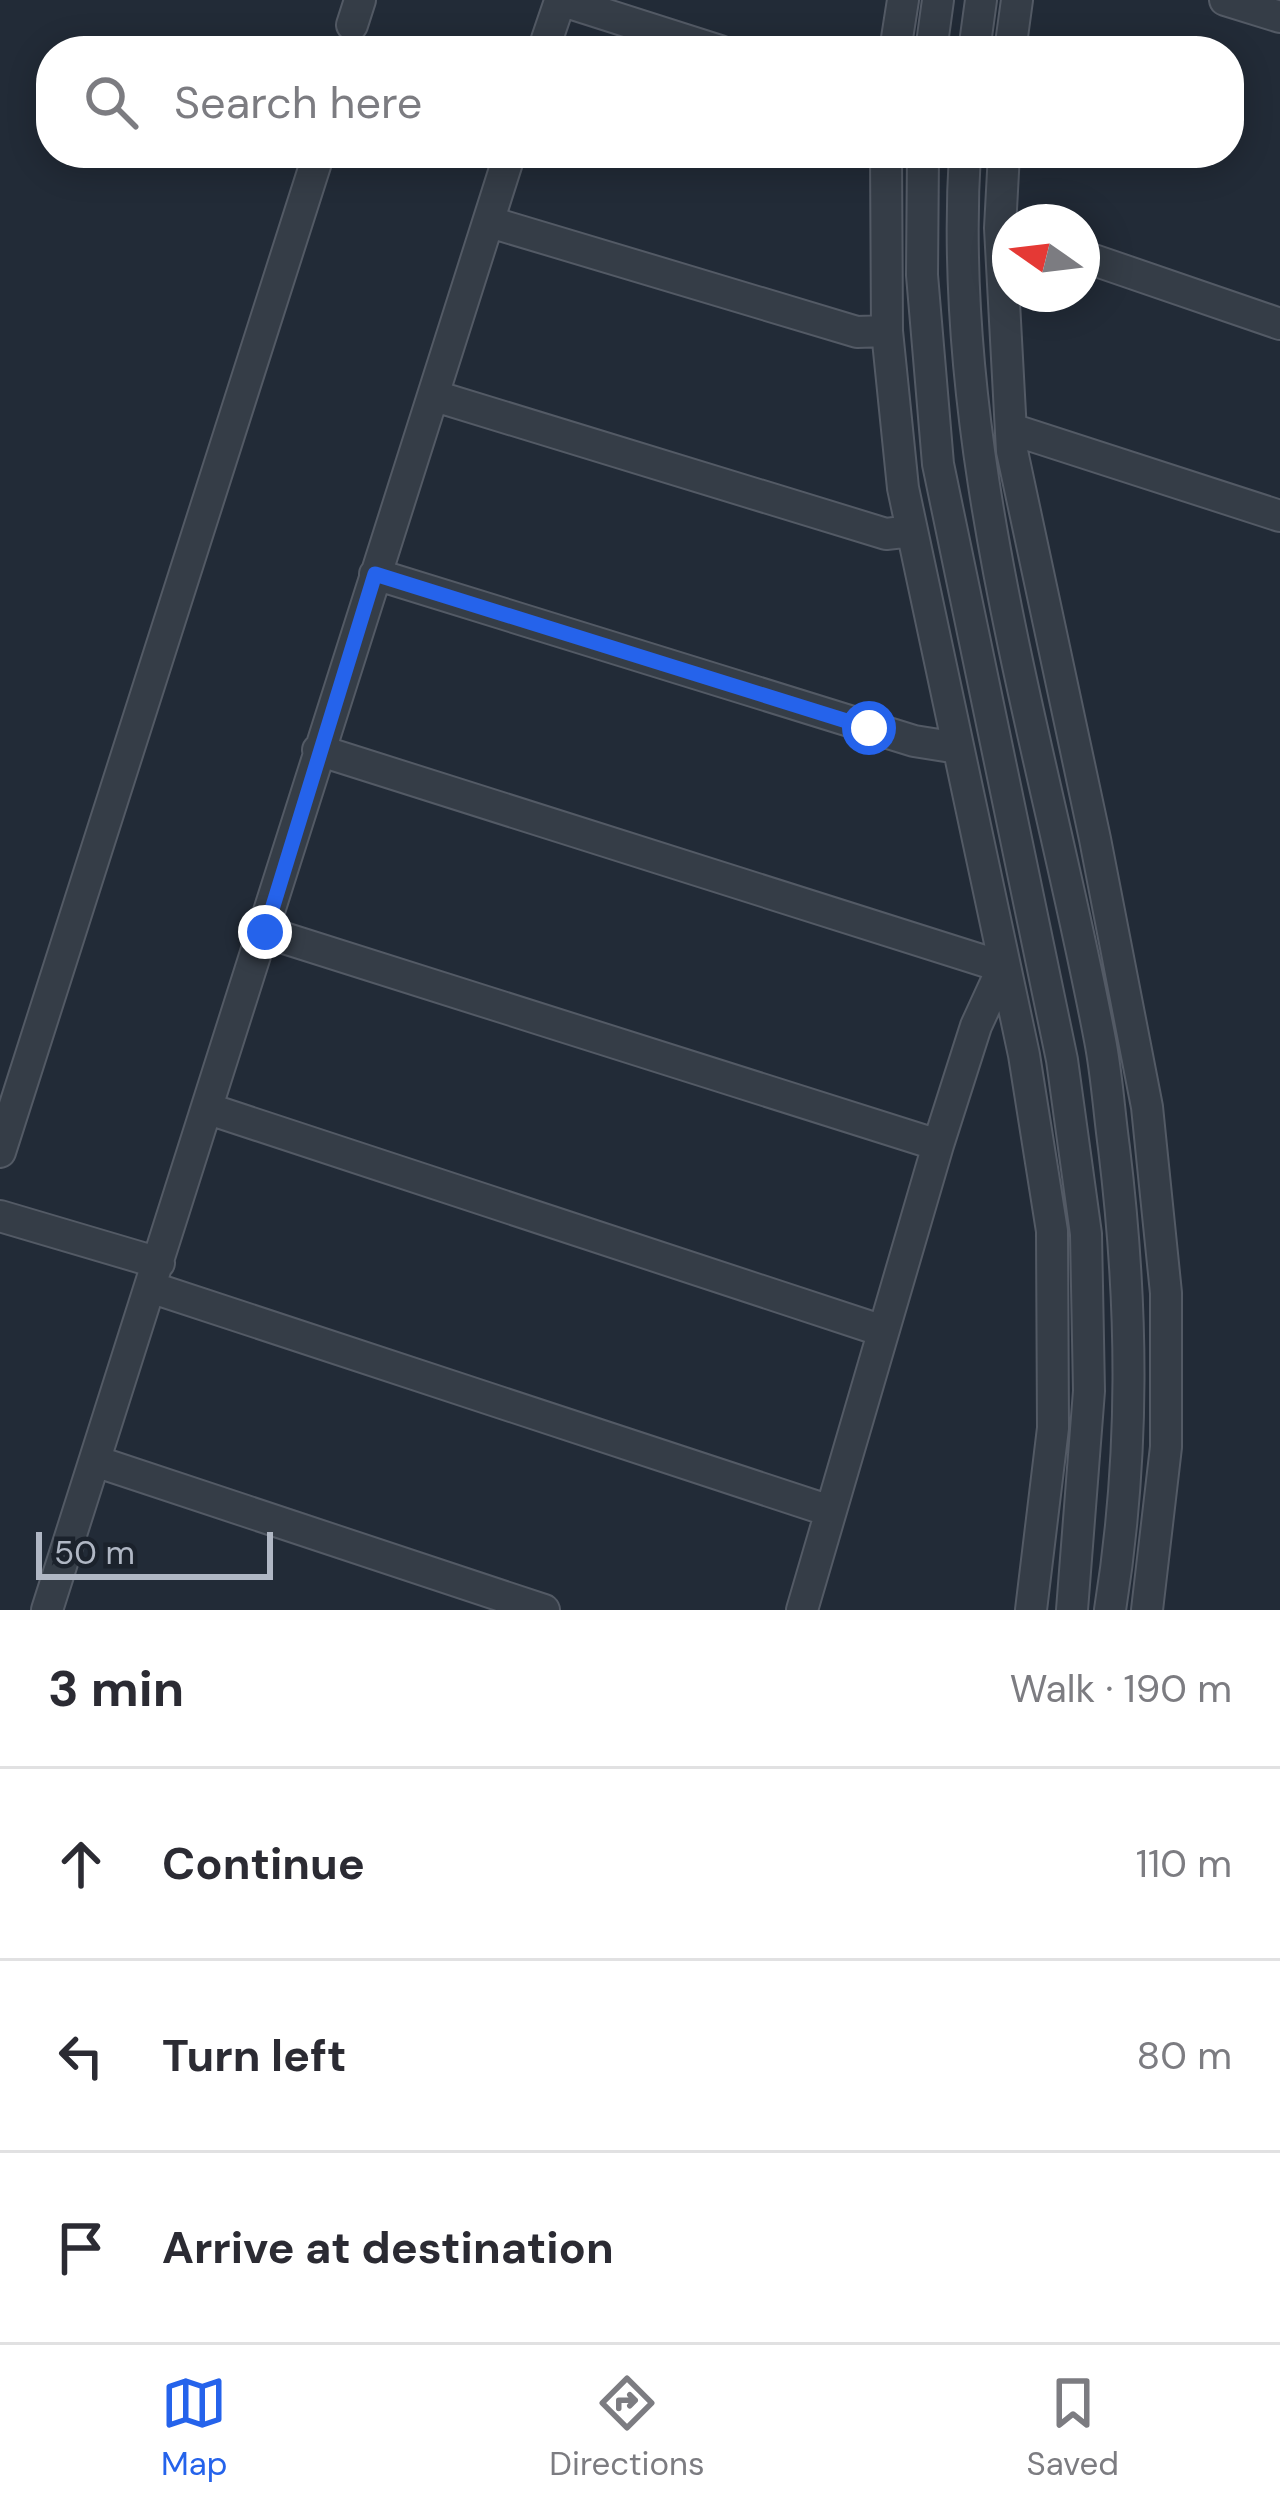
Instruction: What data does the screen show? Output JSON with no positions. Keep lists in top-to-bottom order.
{
  "scale_bar": "50 m",
  "north": "left",
  "page": {
    "search": "Search here",
    "scale": "50 m",
    "heading": ["3 min", "Walk · 190 m"],
    "list": [
      ["Continue", "110 m"],
      ["Turn left", "80 m"],
      "Arrive at destination"
    ],
    "nav": ["Map", "Directions", "Saved"]
  }
}
